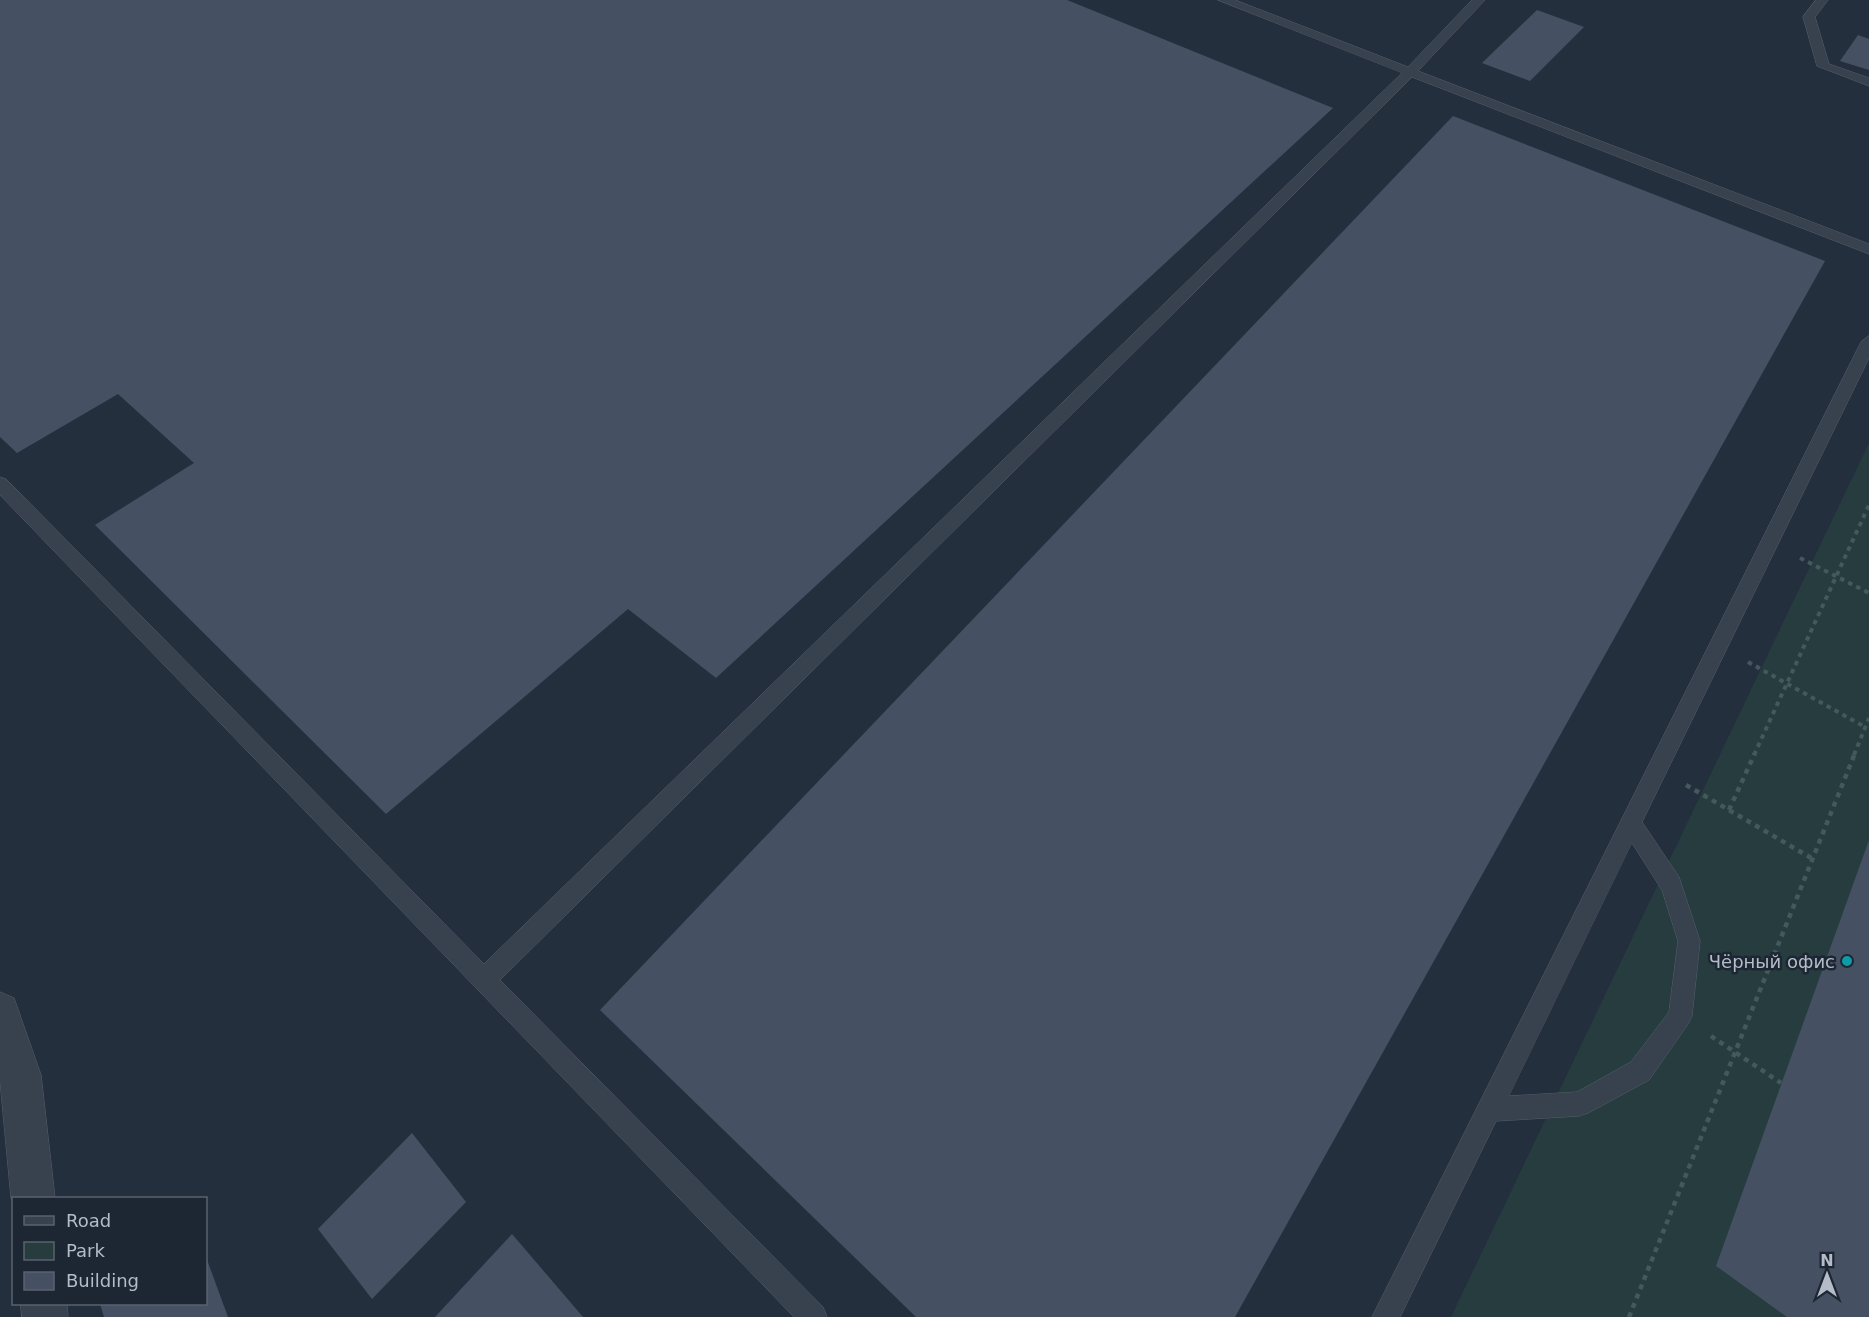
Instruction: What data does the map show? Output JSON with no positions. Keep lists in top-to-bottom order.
{
  "places": ["Чёрный офис"],
  "legend": ["Road", "Park", "Building"],
  "north": "top"
}
